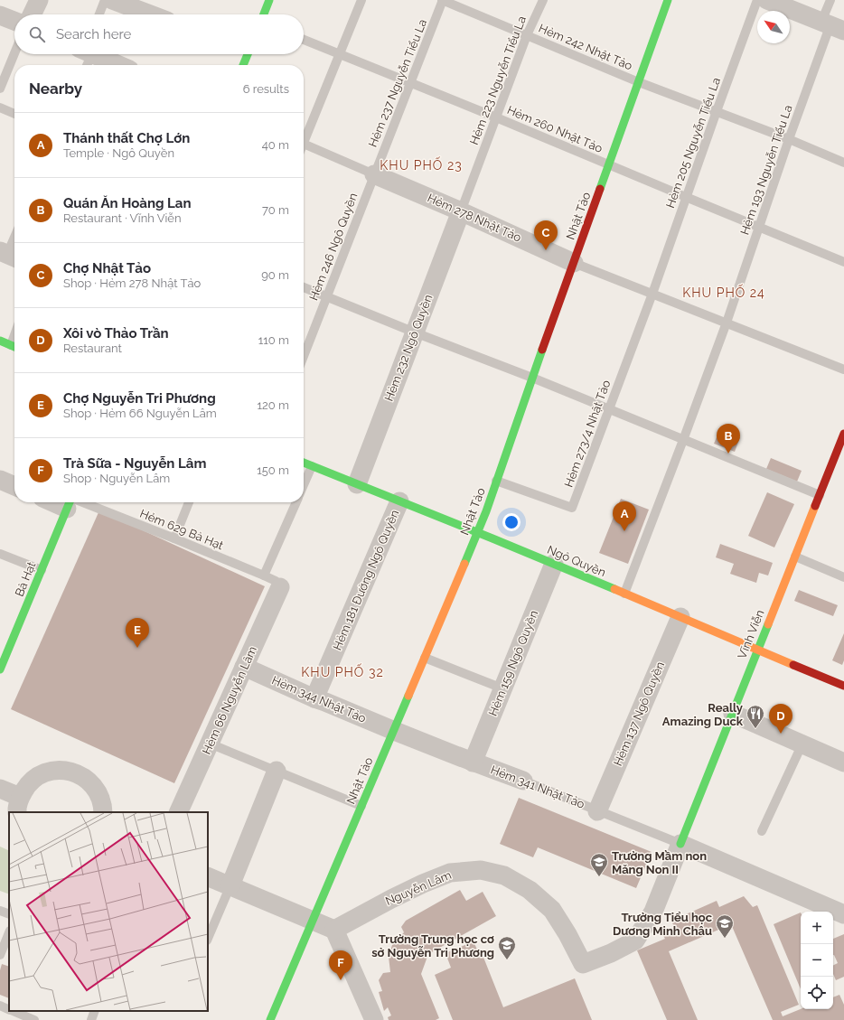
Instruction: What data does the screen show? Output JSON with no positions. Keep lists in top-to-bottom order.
{
  "streets": {
    "street": [
      "Nhật Tảo",
      "Hẻm 278 Nhật Tảo",
      "Hẻm 232 Ngô Quyền",
      "Ngô Quyền",
      "Bà Hạt",
      "Hẻm 181 Đường Ngô Quyền",
      "Vĩnh Viễn",
      "Hẻm 159 Ngô Quyền",
      "Hẻm 344 Nhật Tảo",
      "Hẻm 66 Nguyễn Lâm",
      "Hẻm 137 Ngô Quyền",
      "Hẻm 341 Nhật Tảo",
      "Nguyễn Lâm"
    ],
    "lane": [
      "Hẻm 242 Nhật Tảo",
      "Hẻm 223 Nguyễn Tiểu La",
      "Hẻm 237 Nguyễn Tiểu La",
      "Hẻm 260 Nhật Tảo",
      "Hẻm 205 Nguyễn Tiểu La",
      "Hẻm 193 Nguyễn Tiểu La",
      "Hẻm 246 Ngô Quyền",
      "Hẻm 273/4 Nhật Tảo",
      "Hẻm 629 Bà Hạt"
    ]
  },
  "crossings": [
    ["Hẻm 242 Nhật Tảo", "Hẻm 223 Nguyễn Tiểu La"],
    ["Hẻm 242 Nhật Tảo", "Hẻm 237 Nguyễn Tiểu La"],
    ["Hẻm 242 Nhật Tảo", "Hẻm 205 Nguyễn Tiểu La"],
    ["Hẻm 242 Nhật Tảo", "Hẻm 193 Nguyễn Tiểu La"],
    ["Hẻm 242 Nhật Tảo", "Nhật Tảo"],
    ["Hẻm 223 Nguyễn Tiểu La", "Hẻm 260 Nhật Tảo"],
    ["Hẻm 223 Nguyễn Tiểu La", "Hẻm 278 Nhật Tảo"],
    ["Hẻm 223 Nguyễn Tiểu La", "Hẻm 232 Ngô Quyền"],
    ["Hẻm 237 Nguyễn Tiểu La", "Hẻm 260 Nhật Tảo"],
    ["Hẻm 237 Nguyễn Tiểu La", "Hẻm 278 Nhật Tảo"],
    ["Hẻm 237 Nguyễn Tiểu La", "Hẻm 246 Ngô Quyền"],
    ["Hẻm 260 Nhật Tảo", "Hẻm 205 Nguyễn Tiểu La"],
    ["Hẻm 260 Nhật Tảo", "Hẻm 193 Nguyễn Tiểu La"],
    ["Hẻm 260 Nhật Tảo", "Nhật Tảo"],
    ["Hẻm 205 Nguyễn Tiểu La", "Hẻm 273/4 Nhật Tảo"],
    ["Hẻm 193 Nguyễn Tiểu La", "Ngô Quyền"],
    ["Nhật Tảo", "Hẻm 278 Nhật Tảo"],
    ["Nhật Tảo", "Hẻm 273/4 Nhật Tảo"],
    ["Nhật Tảo", "Ngô Quyền"],
    ["Nhật Tảo", "Hẻm 344 Nhật Tảo"],
    ["Nhật Tảo", "Hẻm 341 Nhật Tảo"],
    ["Hẻm 278 Nhật Tảo", "Hẻm 246 Ngô Quyền"],
    ["Hẻm 278 Nhật Tảo", "Hẻm 232 Ngô Quyền"],
    ["Hẻm 232 Ngô Quyền", "Ngô Quyền"],
    ["Hẻm 629 Bà Hạt", "Hẻm 66 Nguyễn Lâm"],
    ["Ngô Quyền", "Hẻm 181 Đường Ngô Quyền"],
    ["Ngô Quyền", "Vĩnh Viễn"],
    ["Ngô Quyền", "Hẻm 159 Ngô Quyền"],
    ["Ngô Quyền", "Hẻm 137 Ngô Quyền"],
    ["Hẻm 181 Đường Ngô Quyền", "Hẻm 344 Nhật Tảo"],
    ["Vĩnh Viễn", "Hẻm 341 Nhật Tảo"],
    ["Vĩnh Viễn", "Nguyễn Lâm"],
    ["Hẻm 159 Ngô Quyền", "Hẻm 341 Nhật Tảo"],
    ["Hẻm 344 Nhật Tảo", "Hẻm 66 Nguyễn Lâm"],
    ["Hẻm 344 Nhật Tảo", "Hẻm 341 Nhật Tảo"],
    ["Hẻm 137 Ngô Quyền", "Hẻm 341 Nhật Tảo"],
    ["Hẻm 341 Nhật Tảo", "Nguyễn Lâm"]
  ],
  "districts": ["KHU PHỐ 23", "KHU PHỐ 24", "KHU PHỐ 32"],
  "places": {
    "restaurant": ["Really Amazing Duck"],
    "school or university": ["Trường Mầm non Măng Non II", "Trường Tiểu học Dương Minh Châu", "Trường Trung học cơ sở Nguyễn Tri Phương"]
  },
  "north": "top left",
  "page": {
    "search": "Search here",
    "heading": ["Nearby", "6 results"],
    "list": [
      {
        "mark": "A",
        "name": "Thánh thất Chợ Lớn",
        "note": "Temple · Ngô Quyền",
        "value": "40 m"
      },
      {
        "mark": "B",
        "name": "Quán Ăn Hoàng Lan",
        "note": "Restaurant · Vĩnh Viễn",
        "value": "70 m"
      },
      {
        "mark": "C",
        "name": "Chợ Nhật Tảo",
        "note": "Shop · Hẻm 278 Nhật Tảo",
        "value": "90 m"
      },
      {
        "mark": "D",
        "name": "Xôi vò Thảo Trần",
        "note": "Restaurant",
        "value": "110 m"
      },
      {
        "mark": "E",
        "name": "Chợ Nguyễn Tri Phương",
        "note": "Shop · Hẻm 66 Nguyễn Lâm",
        "value": "120 m"
      },
      {
        "mark": "F",
        "name": "Trà Sữa - Nguyễn Lâm",
        "note": "Shop · Nguyễn Lâm",
        "value": "150 m"
      }
    ],
    "pins": [
      "C",
      "B",
      "A",
      "E",
      "D",
      "F"
    ],
    "map_buttons": ["+", "−"]
  }
}
